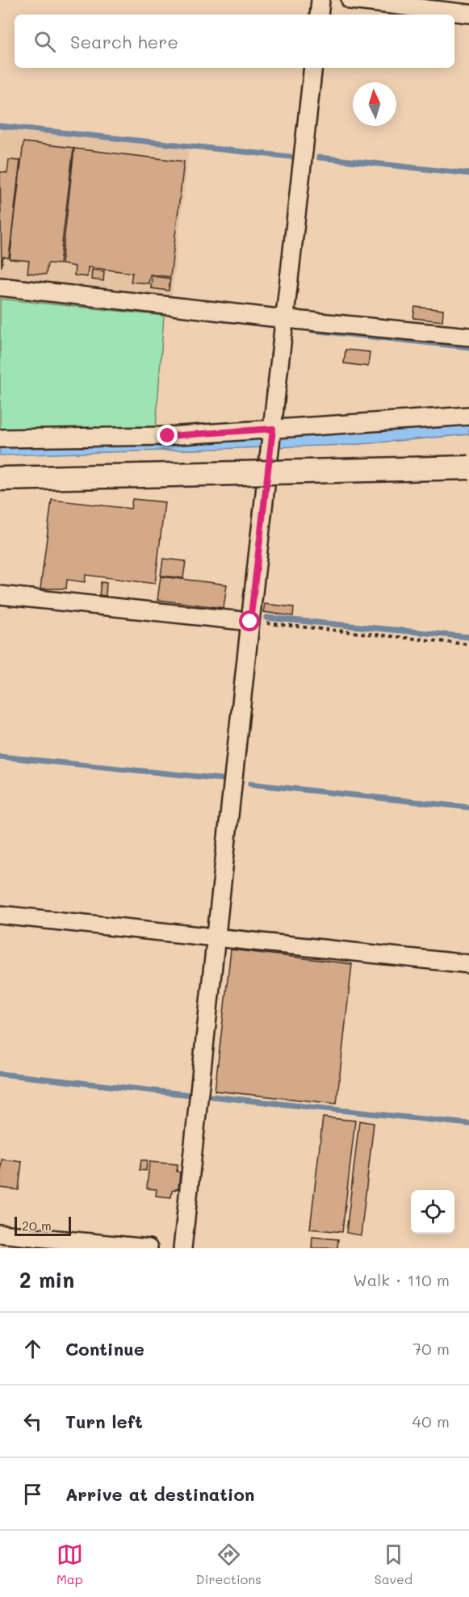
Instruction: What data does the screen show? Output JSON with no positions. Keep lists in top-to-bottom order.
{
  "scale_bar": "20 m",
  "north": "top",
  "page": {
    "search": "Search here",
    "scale": "20 m",
    "heading": ["2 min", "Walk · 110 m"],
    "list": [
      ["Continue", "70 m"],
      ["Turn left", "40 m"],
      "Arrive at destination"
    ],
    "nav": ["Map", "Directions", "Saved"]
  }
}
